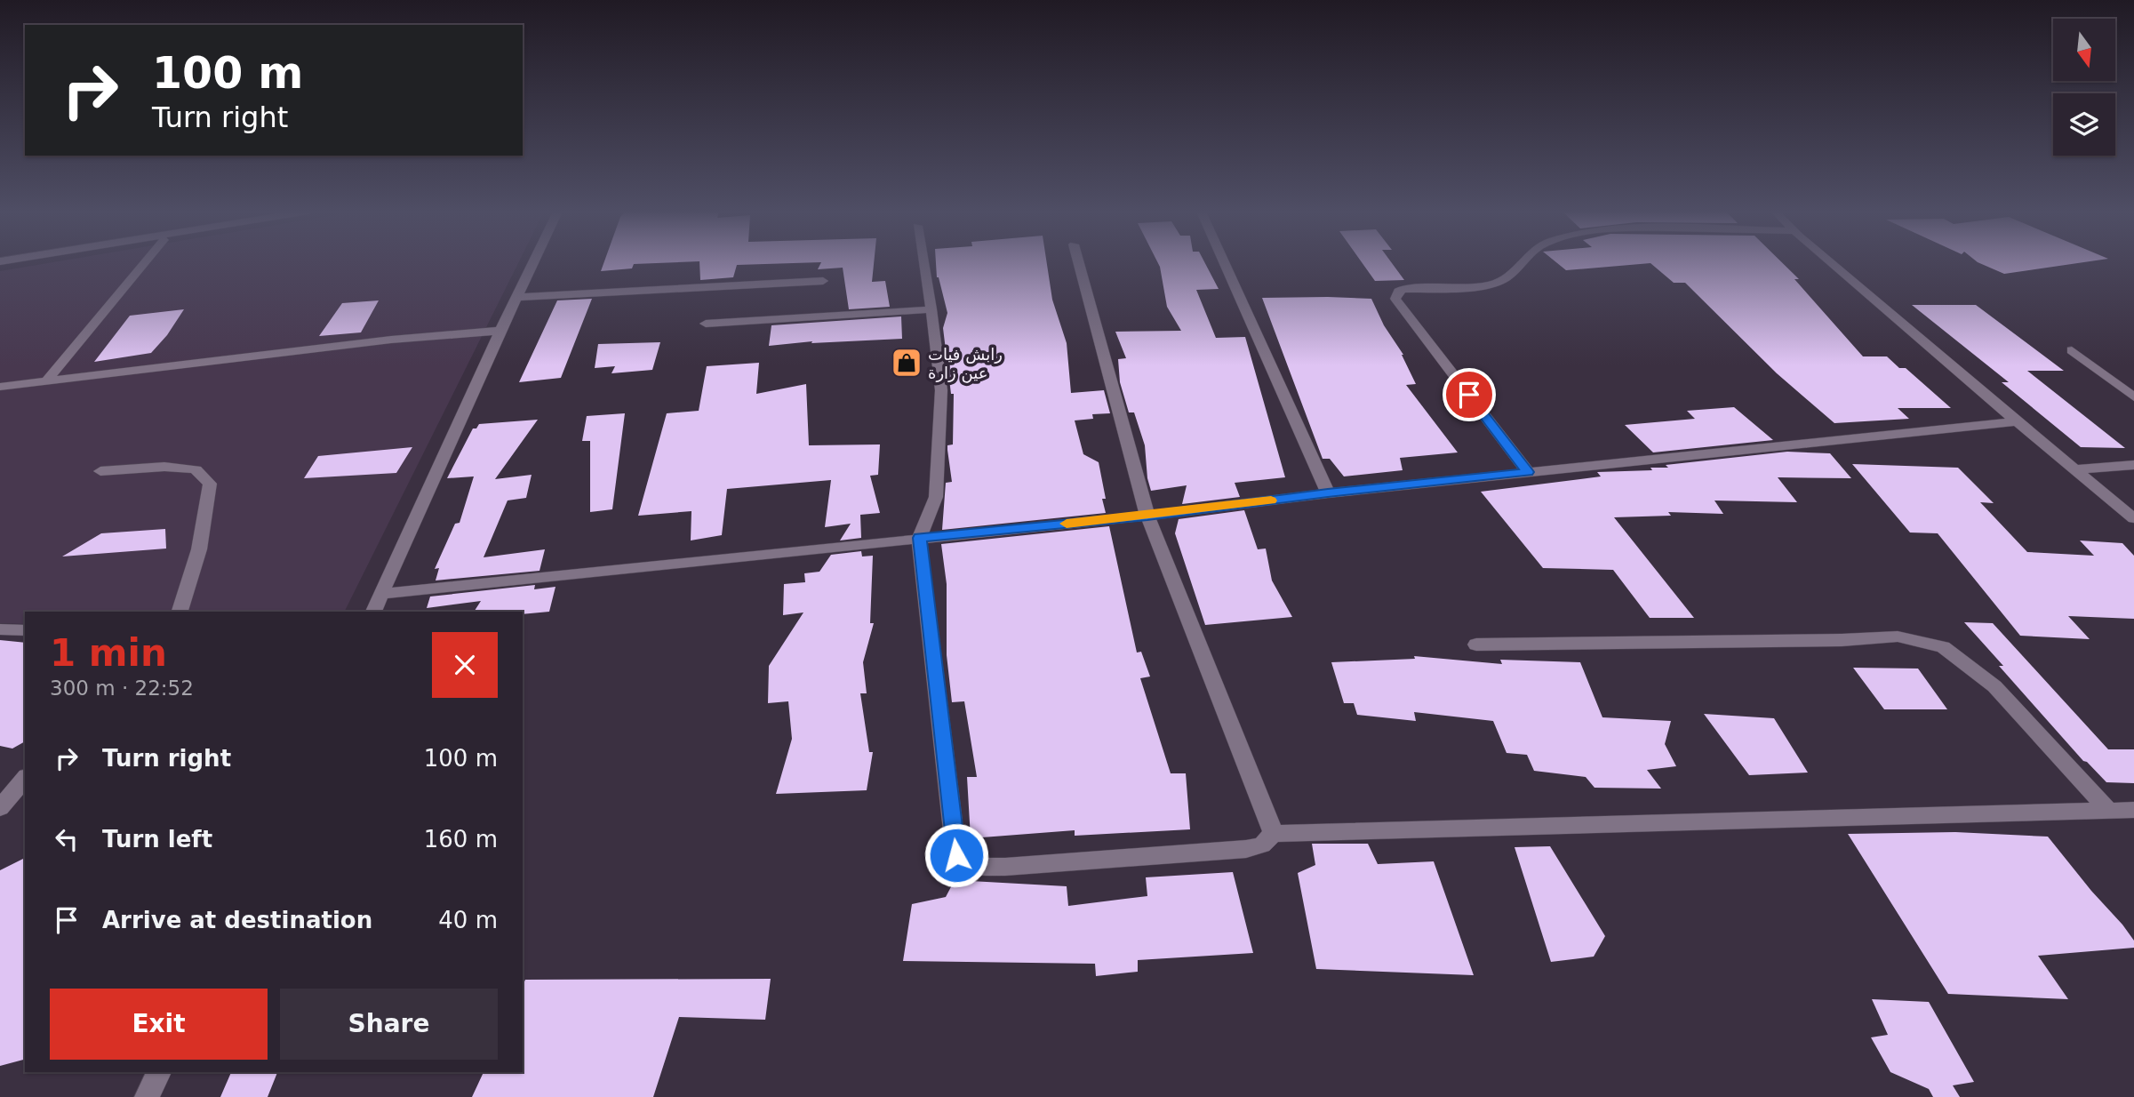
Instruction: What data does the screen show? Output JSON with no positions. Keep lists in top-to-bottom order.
{
  "places": {
    "shop": ["رابش فيات عين زارة"]
  },
  "north": "bottom",
  "page": {
    "turn": ["100 m", "Turn right"],
    "heading": ["1 min", "300 m · 22:52"],
    "list": [
      {
        "name": "Turn right",
        "value": "100 m"
      },
      {
        "name": "Turn left",
        "value": "160 m"
      },
      {
        "name": "Arrive at destination",
        "value": "40 m"
      }
    ],
    "buttons": ["Exit", "Share"]
  }
}
